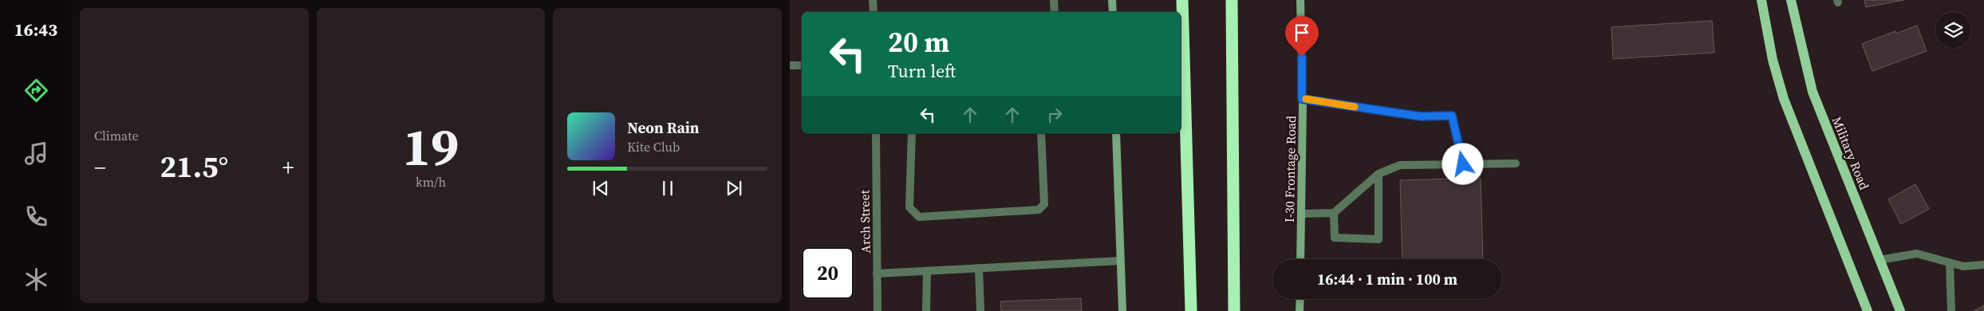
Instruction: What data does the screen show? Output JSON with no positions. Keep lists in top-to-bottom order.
{
  "streets": {
    "main road": ["Military Road", "I-30 Frontage Road"],
    "street": ["Arch Street"]
  },
  "page": {
    "tabs": "16:43",
    "tile": [
      "Climate",
      ["19", "km/h"]
    ],
    "turn": ["20 m", "Turn left"],
    "song": ["Neon Rain", "Kite Club"],
    "heat": ["−", "21.5°", "+"],
    "limit": "20",
    "trip": "16:44 · 1 min · 100 m"
  }
}
